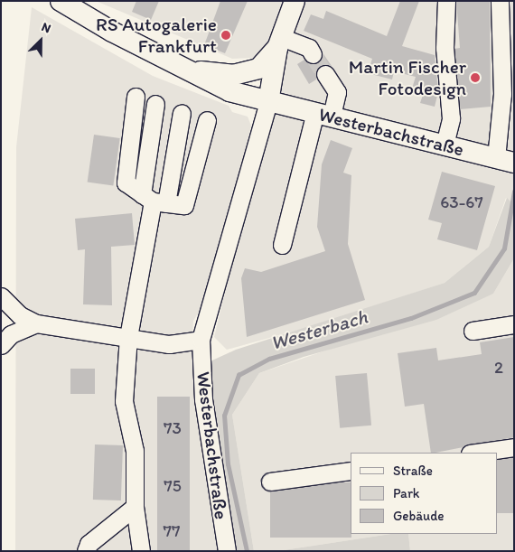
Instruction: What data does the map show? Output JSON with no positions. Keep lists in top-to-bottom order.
{
  "streets": {
    "main road": ["Westerbachstraße"]
  },
  "water": ["Westerbach"],
  "places": ["RS Autogalerie Frankfurt", "Martin Fischer Fotodesign"],
  "house_numbers": [
    "63-67",
    "2",
    "73",
    "75",
    "77"
  ],
  "legend": ["Straße", "Park", "Gebäude"],
  "north": "top right"
}
